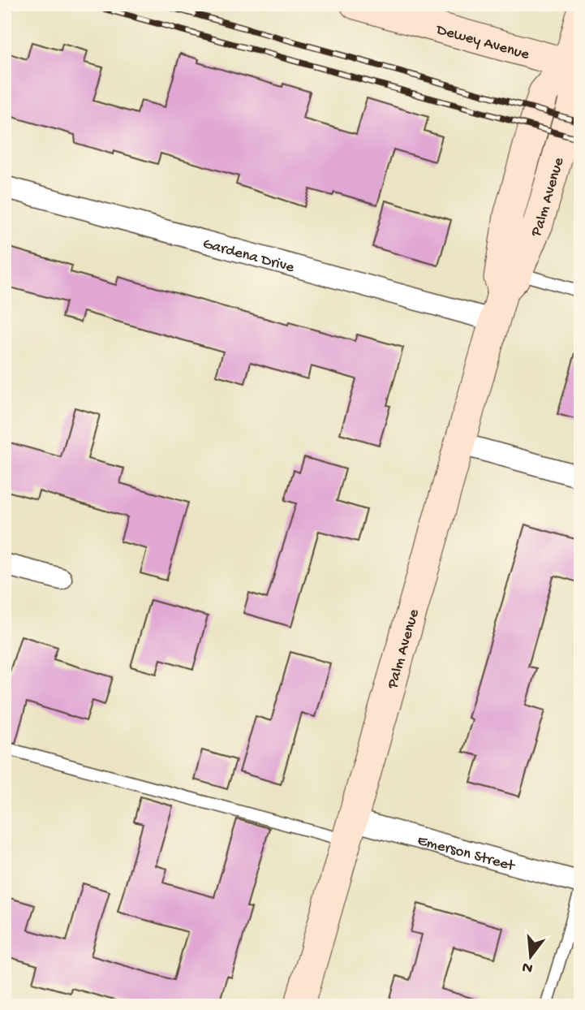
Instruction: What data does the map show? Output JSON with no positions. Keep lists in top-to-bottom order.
{
  "streets": {
    "street": [
      "Dewey Avenue",
      "Palm Avenue",
      "Gardena Drive",
      "Emerson Street"
    ]
  },
  "crossings": [
    ["Dewey Avenue", "Palm Avenue"],
    ["Palm Avenue", "Gardena Drive"],
    ["Palm Avenue", "Emerson Street"]
  ],
  "north": "bottom"
}
